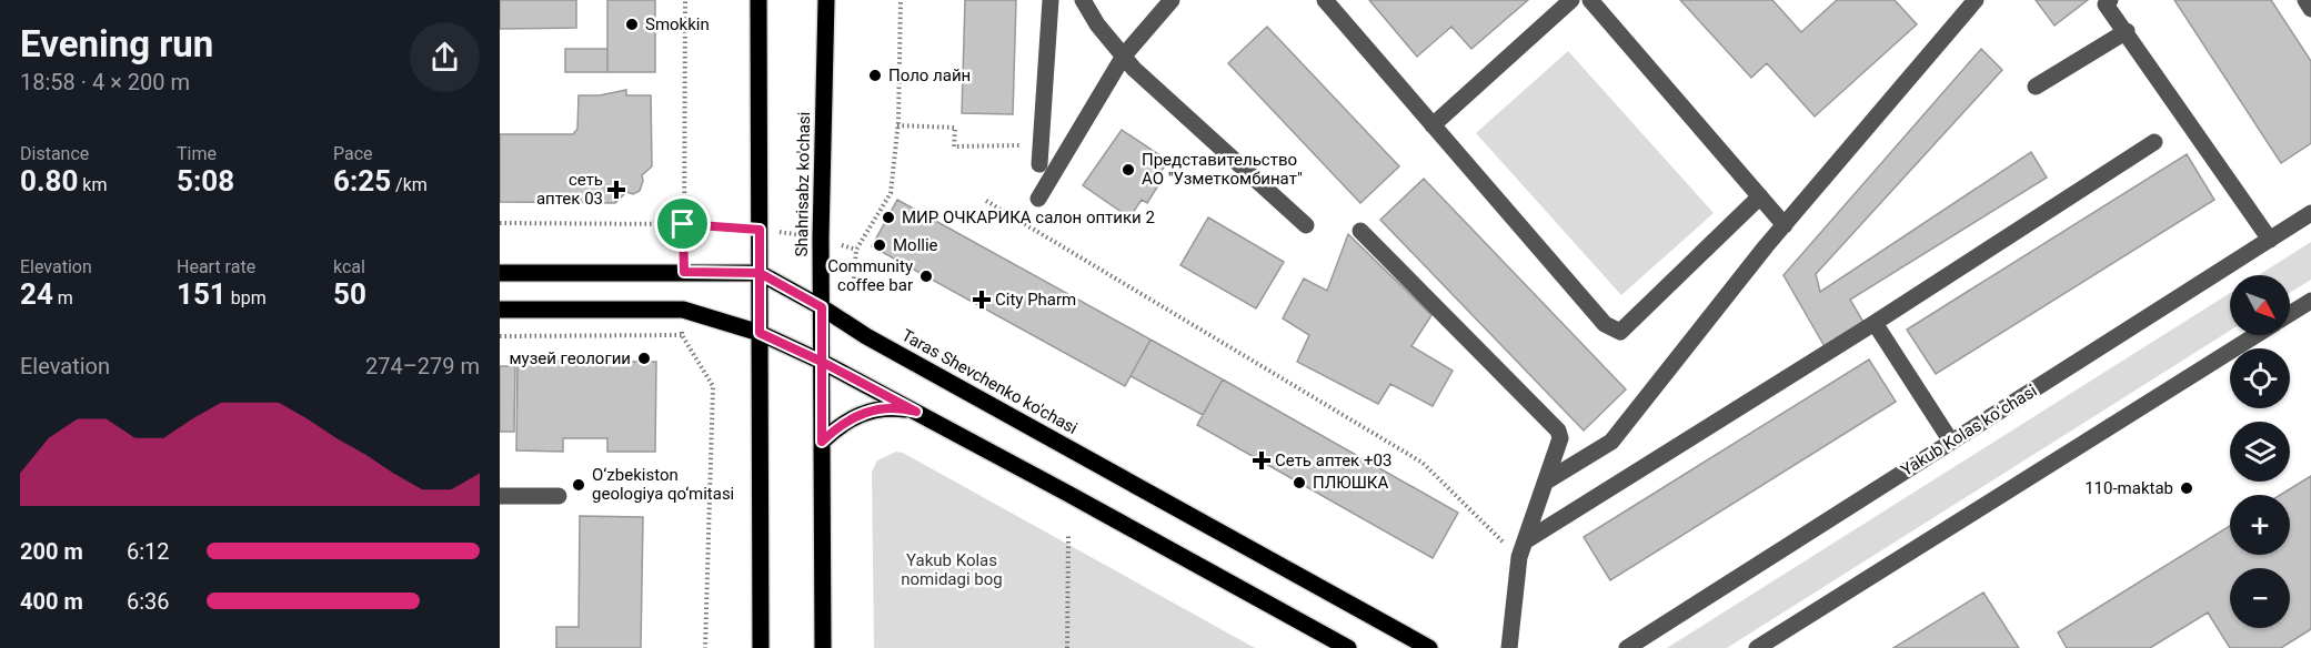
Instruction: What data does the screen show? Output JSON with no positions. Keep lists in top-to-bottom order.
{
  "streets": {
    "main road": ["Shahrisabz ko'chasi", "Taras Shevchenko ko'chasi"],
    "street": ["Yakub Kolas koʻchasi"]
  },
  "crossings": [
    ["Shahrisabz ko'chasi", "Taras Shevchenko ko'chasi"]
  ],
  "parks": ["Yakub Kolas nomidagi bog"],
  "places": {
    "other": [
      "Smokkin",
      "Поло лайн",
      "Представительство АО \"Узметкомбинат\"",
      "МИР ОЧКАРИКА салон оптики 2",
      "Mollie",
      "Community coffee bar",
      "музей геологии",
      "ПЛЮШКА",
      "O‘zbekiston geologiya qo‘mitasi",
      "110-maktab"
    ],
    "health": ["сеть аптек 03", "City Pharm", "Сеть аптек +03"]
  },
  "north": "bottom right",
  "page": {
    "heading": ["Evening run", "18:58 · 4 × 200 m"],
    "stats": [
      ["Distance", "0.80 km"],
      ["Time", "5:08"],
      ["Pace", "6:25 /km"],
      ["Elevation", "24 m"],
      ["Heart rate", "151 bpm"],
      ["kcal", "50"]
    ],
    "map_buttons": ["+", "−"],
    "chart": ["Elevation", "274–279 m"],
    "list": [
      {
        "name": "200 m",
        "note": "6:12"
      },
      {
        "name": "400 m",
        "note": "6:36"
      }
    ]
  }
}
